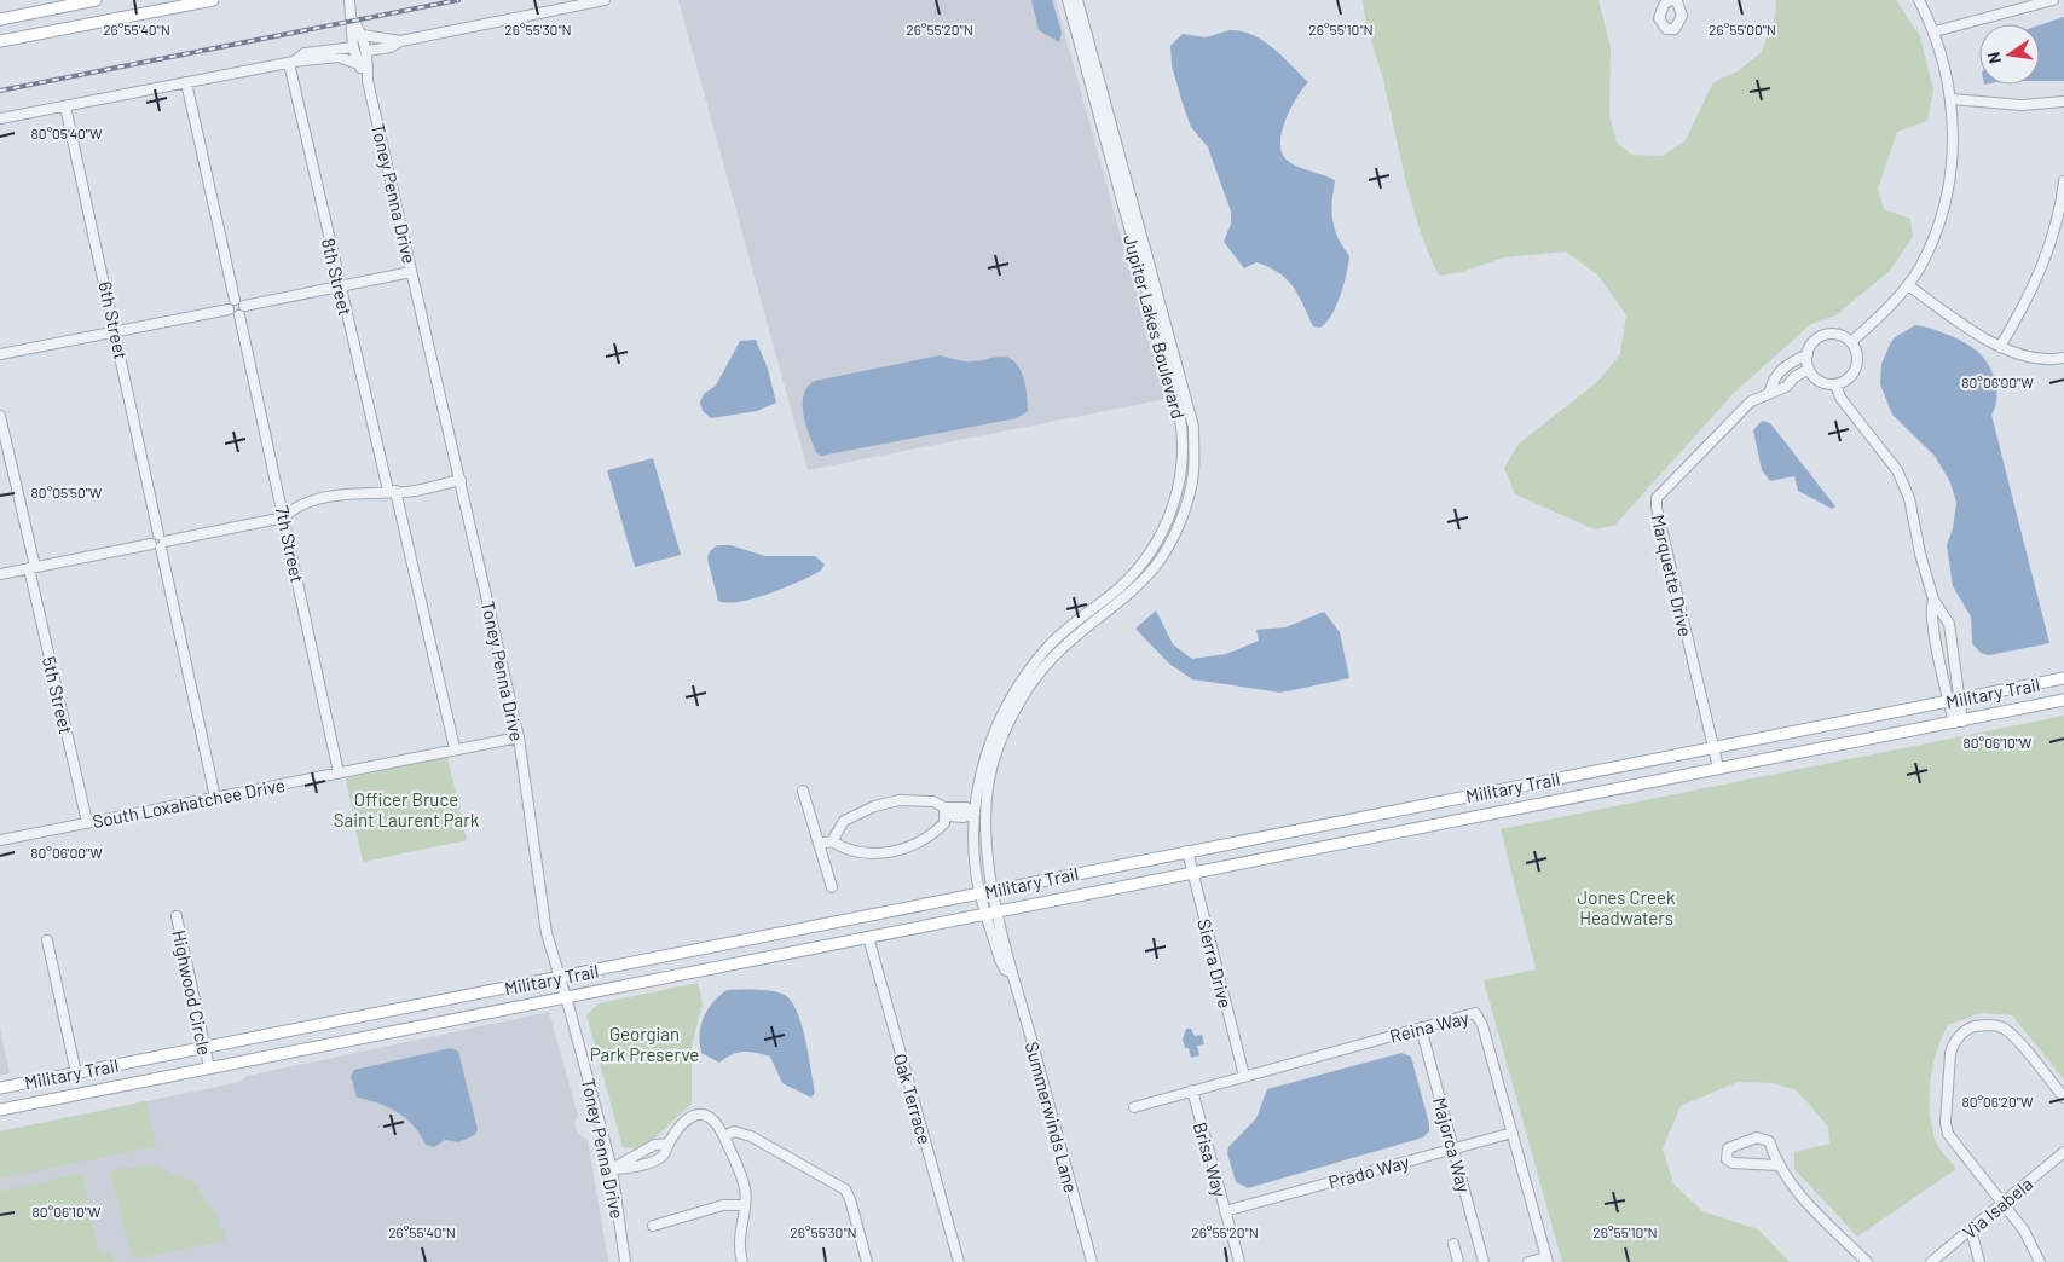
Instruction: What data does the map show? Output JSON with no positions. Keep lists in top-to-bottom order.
{
  "streets": {
    "main road": ["Military Trail"],
    "street": [
      "Toney Penna Drive",
      "8th Street",
      "6th Street",
      "Jupiter Lakes Boulevard",
      "7th Street",
      "Marquette Drive",
      "5th Street",
      "South Loxahatchee Drive",
      "Sierra Drive",
      "Highwood Circle",
      "Reina Way",
      "Oak Terrace",
      "Summerwinds Lane",
      "Majorca Way",
      "Brisa Way",
      "Prado Way",
      "Via Isabela"
    ]
  },
  "crossings": [
    ["Toney Penna Drive", "Military Trail"],
    ["Toney Penna Drive", "South Loxahatchee Drive"],
    ["8th Street", "South Loxahatchee Drive"],
    ["6th Street", "South Loxahatchee Drive"],
    ["Jupiter Lakes Boulevard", "Military Trail"],
    ["Jupiter Lakes Boulevard", "Summerwinds Lane"],
    ["7th Street", "South Loxahatchee Drive"],
    ["Marquette Drive", "Military Trail"],
    ["Military Trail", "Sierra Drive"],
    ["Military Trail", "Highwood Circle"],
    ["Military Trail", "Oak Terrace"],
    ["Military Trail", "Summerwinds Lane"],
    ["5th Street", "South Loxahatchee Drive"],
    ["Sierra Drive", "Reina Way"],
    ["Reina Way", "Majorca Way"],
    ["Reina Way", "Brisa Way"],
    ["Reina Way", "Prado Way"],
    ["Majorca Way", "Prado Way"],
    ["Brisa Way", "Prado Way"]
  ],
  "parks": ["Officer Bruce Saint Laurent Park", "Jones Creek Headwaters", "Georgian Park Preserve"],
  "north": "left",
  "coordinates": [
    "26°55'40\"N",
    "26°55'30\"N",
    "26°55'20\"N",
    "26°55'10\"N",
    "26°55'00\"N",
    "80°05'40\"W",
    "80°06'00\"W",
    "80°05'50\"W",
    "80°06'10\"W",
    "80°06'20\"W"
  ]
}
